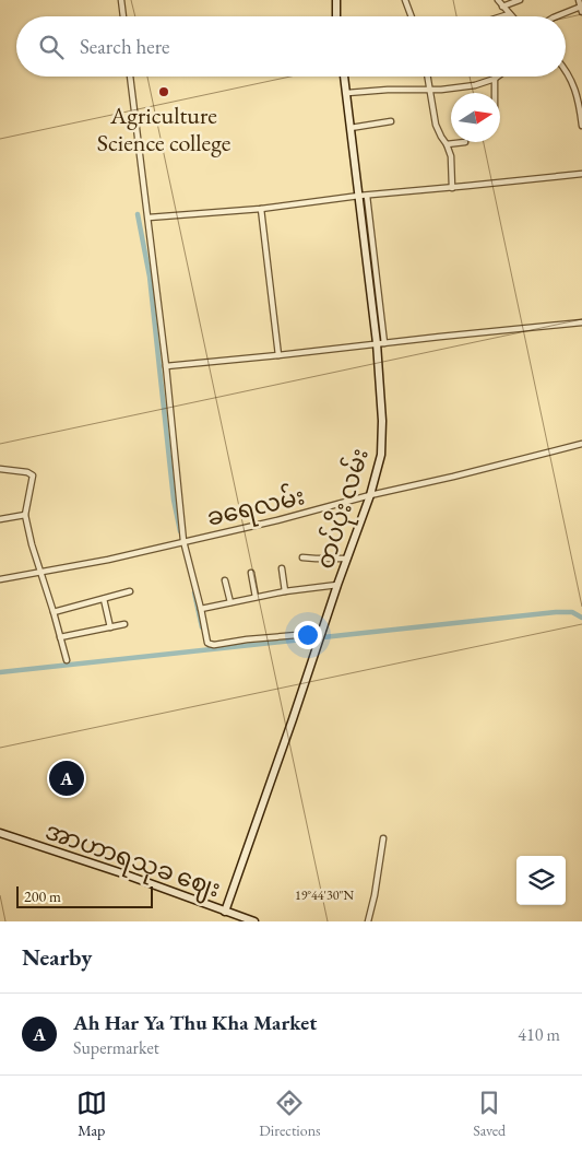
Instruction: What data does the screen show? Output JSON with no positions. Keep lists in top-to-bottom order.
{
  "streets": {
    "street": ["ခရေလမ်း", "တပ်ပိုး လမ်း", "အာဟာရသုခ ဈေး"]
  },
  "crossings": [
    ["ခရေလမ်း", "တပ်ပိုး လမ်း"],
    ["တပ်ပိုး လမ်း", "အာဟာရသုခ ဈေး"]
  ],
  "places": ["Agriculture Science college"],
  "scale_bar": "200 m",
  "north": "right",
  "page": {
    "search": "Search here",
    "pins": "A",
    "scale": "200 m",
    "heading": "Nearby",
    "list": [
      {
        "mark": "A",
        "name": "Ah Har Ya Thu Kha Market",
        "note": "Supermarket",
        "value": "410 m"
      }
    ],
    "nav": ["Map", "Directions", "Saved"]
  },
  "coordinates": ["19°44'30\"N"]
}
